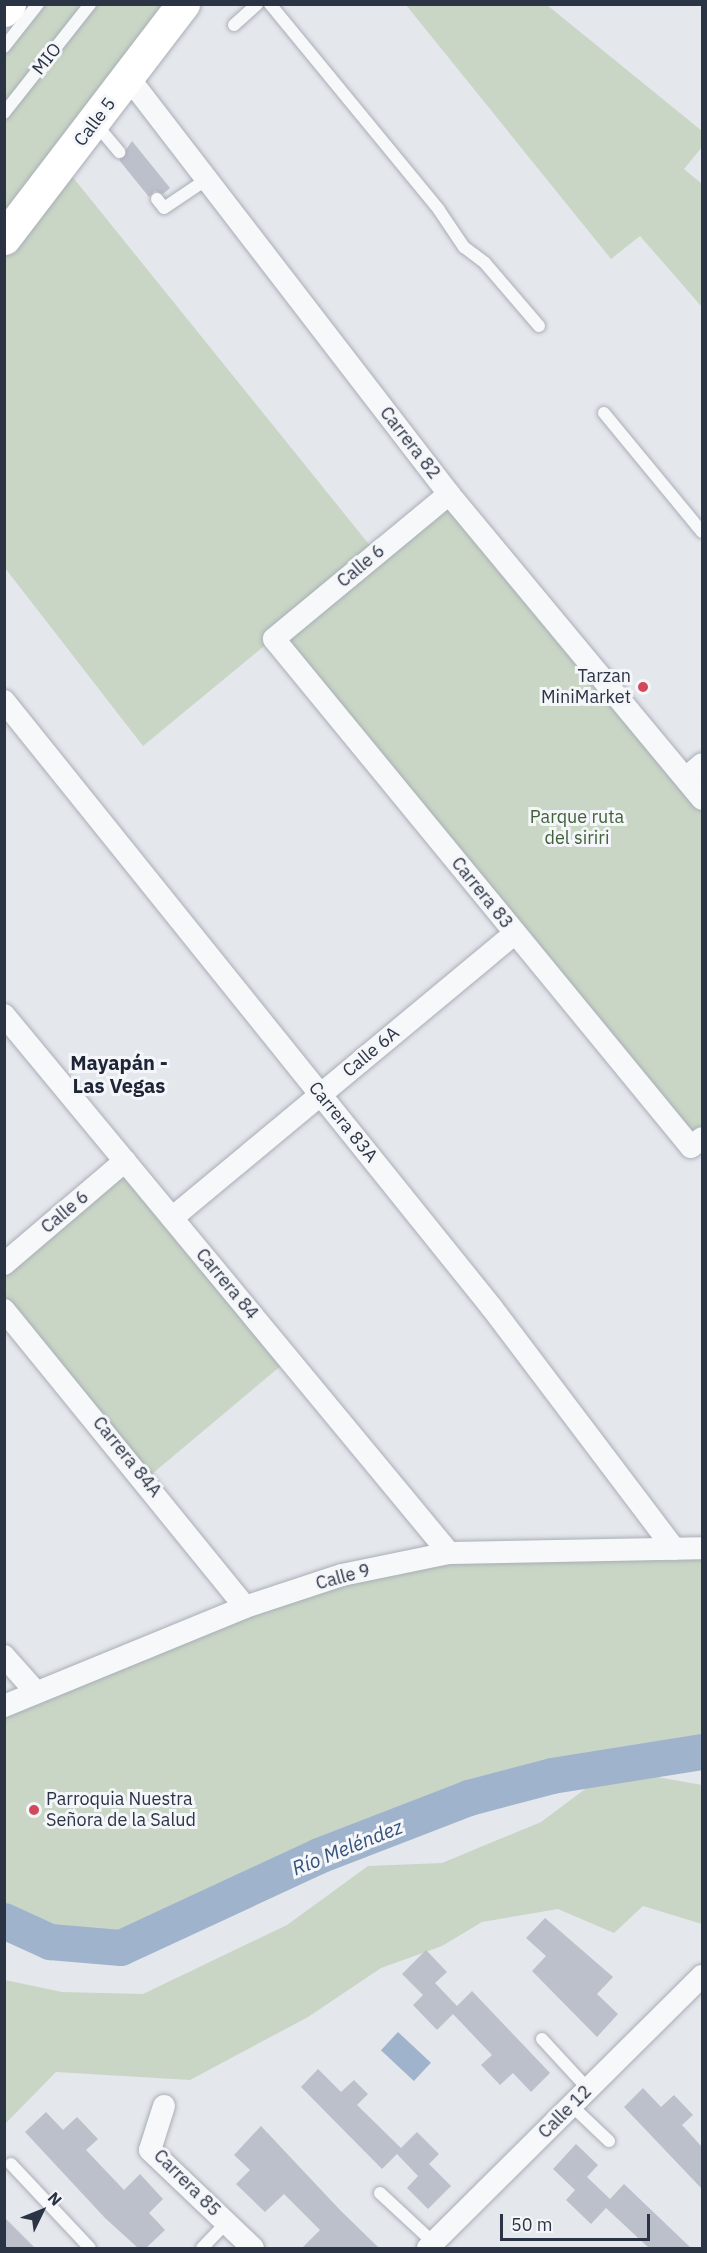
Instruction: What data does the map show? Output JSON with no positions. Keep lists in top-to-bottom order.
{
  "streets": {
    "main road": ["Calle 5"],
    "street": [
      "Carrera 82",
      "Calle 6",
      "Carrera 83",
      "Calle 6A",
      "Carrera 83A",
      "Carrera 84",
      "Carrera 84A",
      "Calle 9",
      "Calle 12",
      "Carrera 85"
    ],
    "lane": ["MIO"]
  },
  "crossings": [
    ["Calle 5", "Carrera 82"],
    ["Carrera 82", "Calle 6"],
    ["Calle 6", "Carrera 83"],
    ["Calle 6", "Carrera 84"],
    ["Carrera 83", "Calle 6A"],
    ["Calle 6A", "Carrera 83A"],
    ["Calle 6A", "Carrera 84"],
    ["Carrera 83A", "Calle 9"],
    ["Carrera 84", "Calle 9"],
    ["Carrera 84A", "Calle 9"]
  ],
  "districts": ["Mayapán - Las Vegas"],
  "water": ["Río Meléndez"],
  "parks": ["Parque ruta del siriri"],
  "places": ["Tarzan MiniMarket", "Parroquia Nuestra Señora de la Salud"],
  "scale_bar": "50 m",
  "north": "top right"
}
